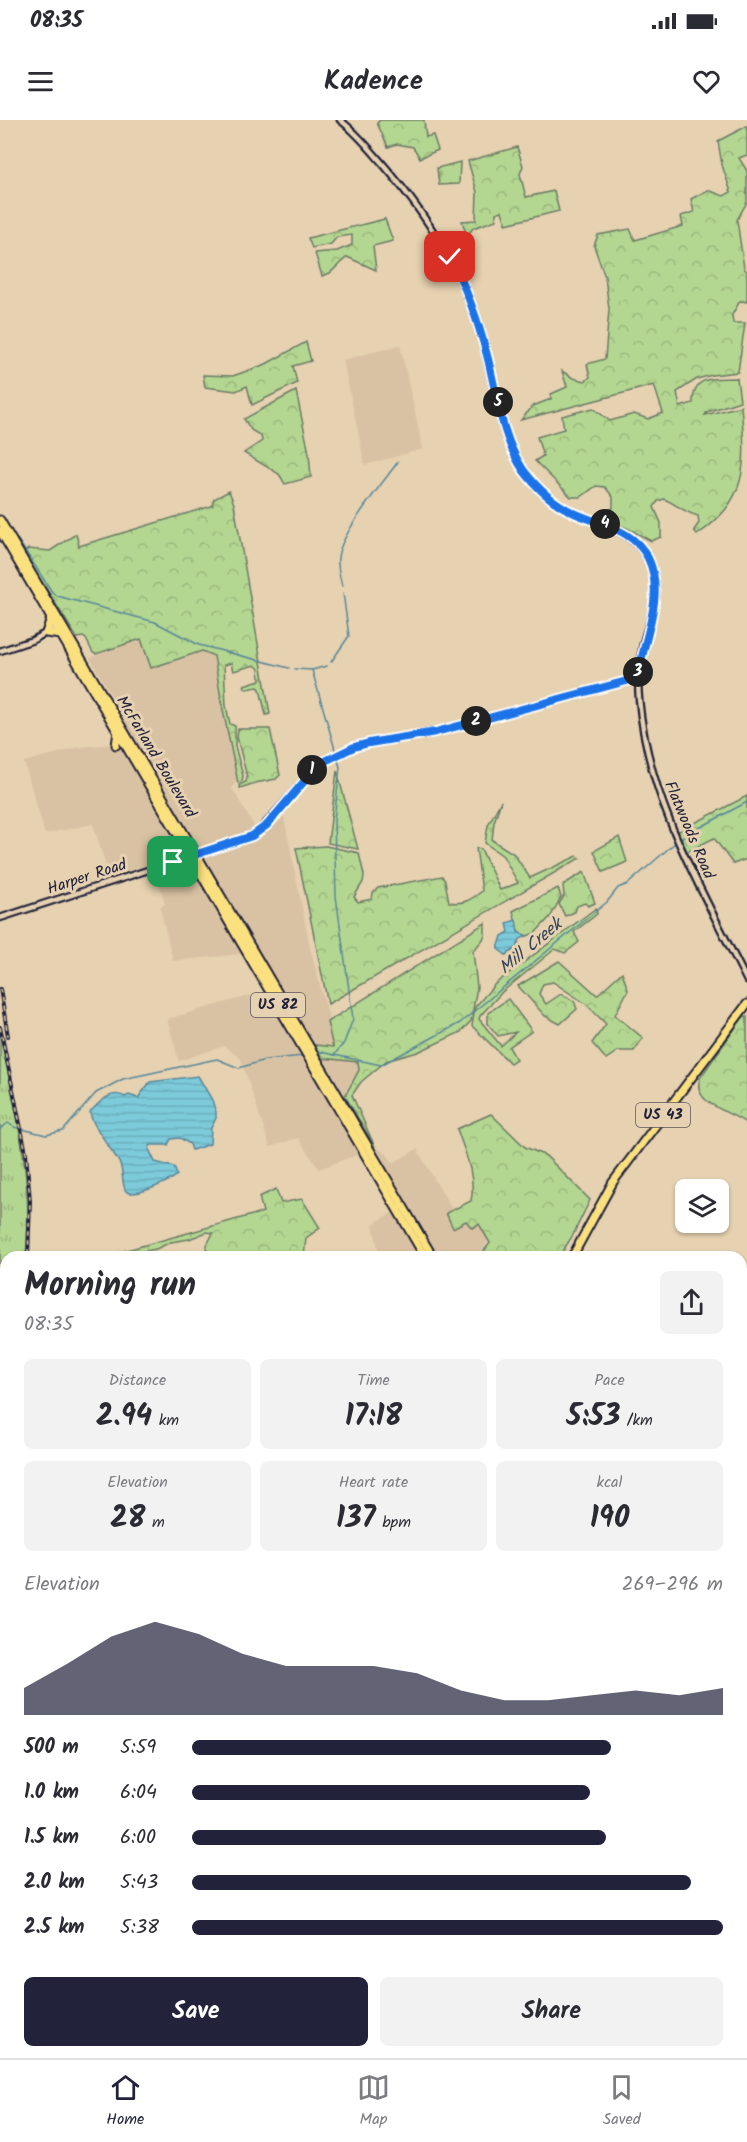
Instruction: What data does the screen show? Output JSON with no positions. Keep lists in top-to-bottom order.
{
  "streets": {
    "highway": ["McFarland Boulevard", "US 82", "US 43"],
    "street": ["Flatwoods Road", "Harper Road"]
  },
  "crossings": [
    ["McFarland Boulevard", "Harper Road"],
    ["Flatwoods Road", "Harper Road"]
  ],
  "water": ["Mill Creek"],
  "page": {
    "status": "08:35",
    "header": "Kadence",
    "pins": [
      "5",
      "4",
      "3",
      "2",
      "1"
    ],
    "heading": ["Morning run", "08:35"],
    "stats": [
      ["Distance", "2.94 km"],
      ["Time", "17:18"],
      ["Pace", "5:53 /km"],
      ["Elevation", "28 m"],
      ["Heart rate", "137 bpm"],
      ["kcal", "190"]
    ],
    "chart": ["Elevation", "269–296 m"],
    "list": [
      {
        "name": "500 m",
        "note": "5:59"
      },
      {
        "name": "1.0 km",
        "note": "6:04"
      },
      {
        "name": "1.5 km",
        "note": "6:00"
      },
      {
        "name": "2.0 km",
        "note": "5:43"
      },
      {
        "name": "2.5 km",
        "note": "5:38"
      }
    ],
    "buttons": ["Save", "Share"],
    "tabs": ["Home", "Map", "Saved"]
  }
}
